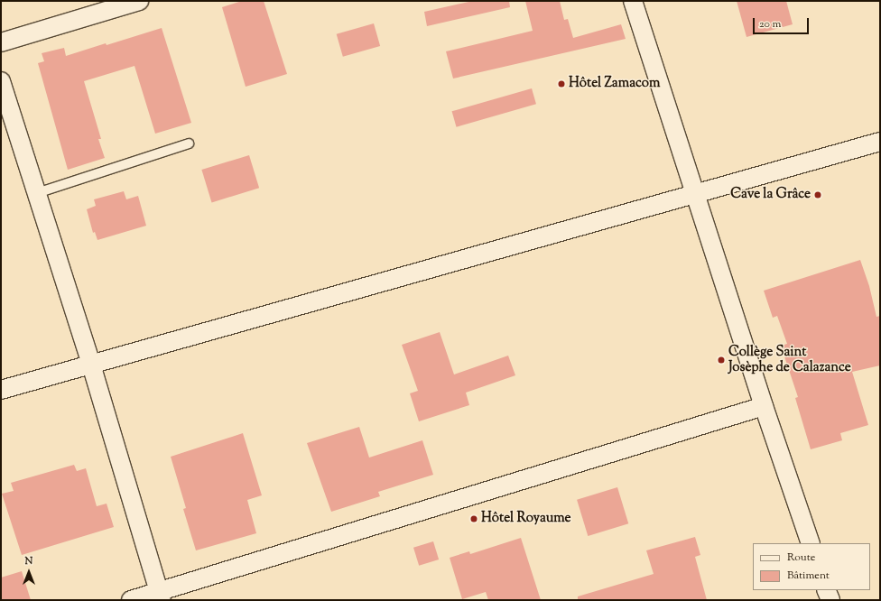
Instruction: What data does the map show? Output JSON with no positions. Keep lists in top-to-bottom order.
{
  "places": [
    "Hôtel Zamacom",
    "Cave la Grâce",
    "Collège Saint Josèphe de Calazance",
    "Hôtel Royaume"
  ],
  "legend": ["Route", "Bâtiment"],
  "scale_bar": "20 m",
  "north": "top"
}
